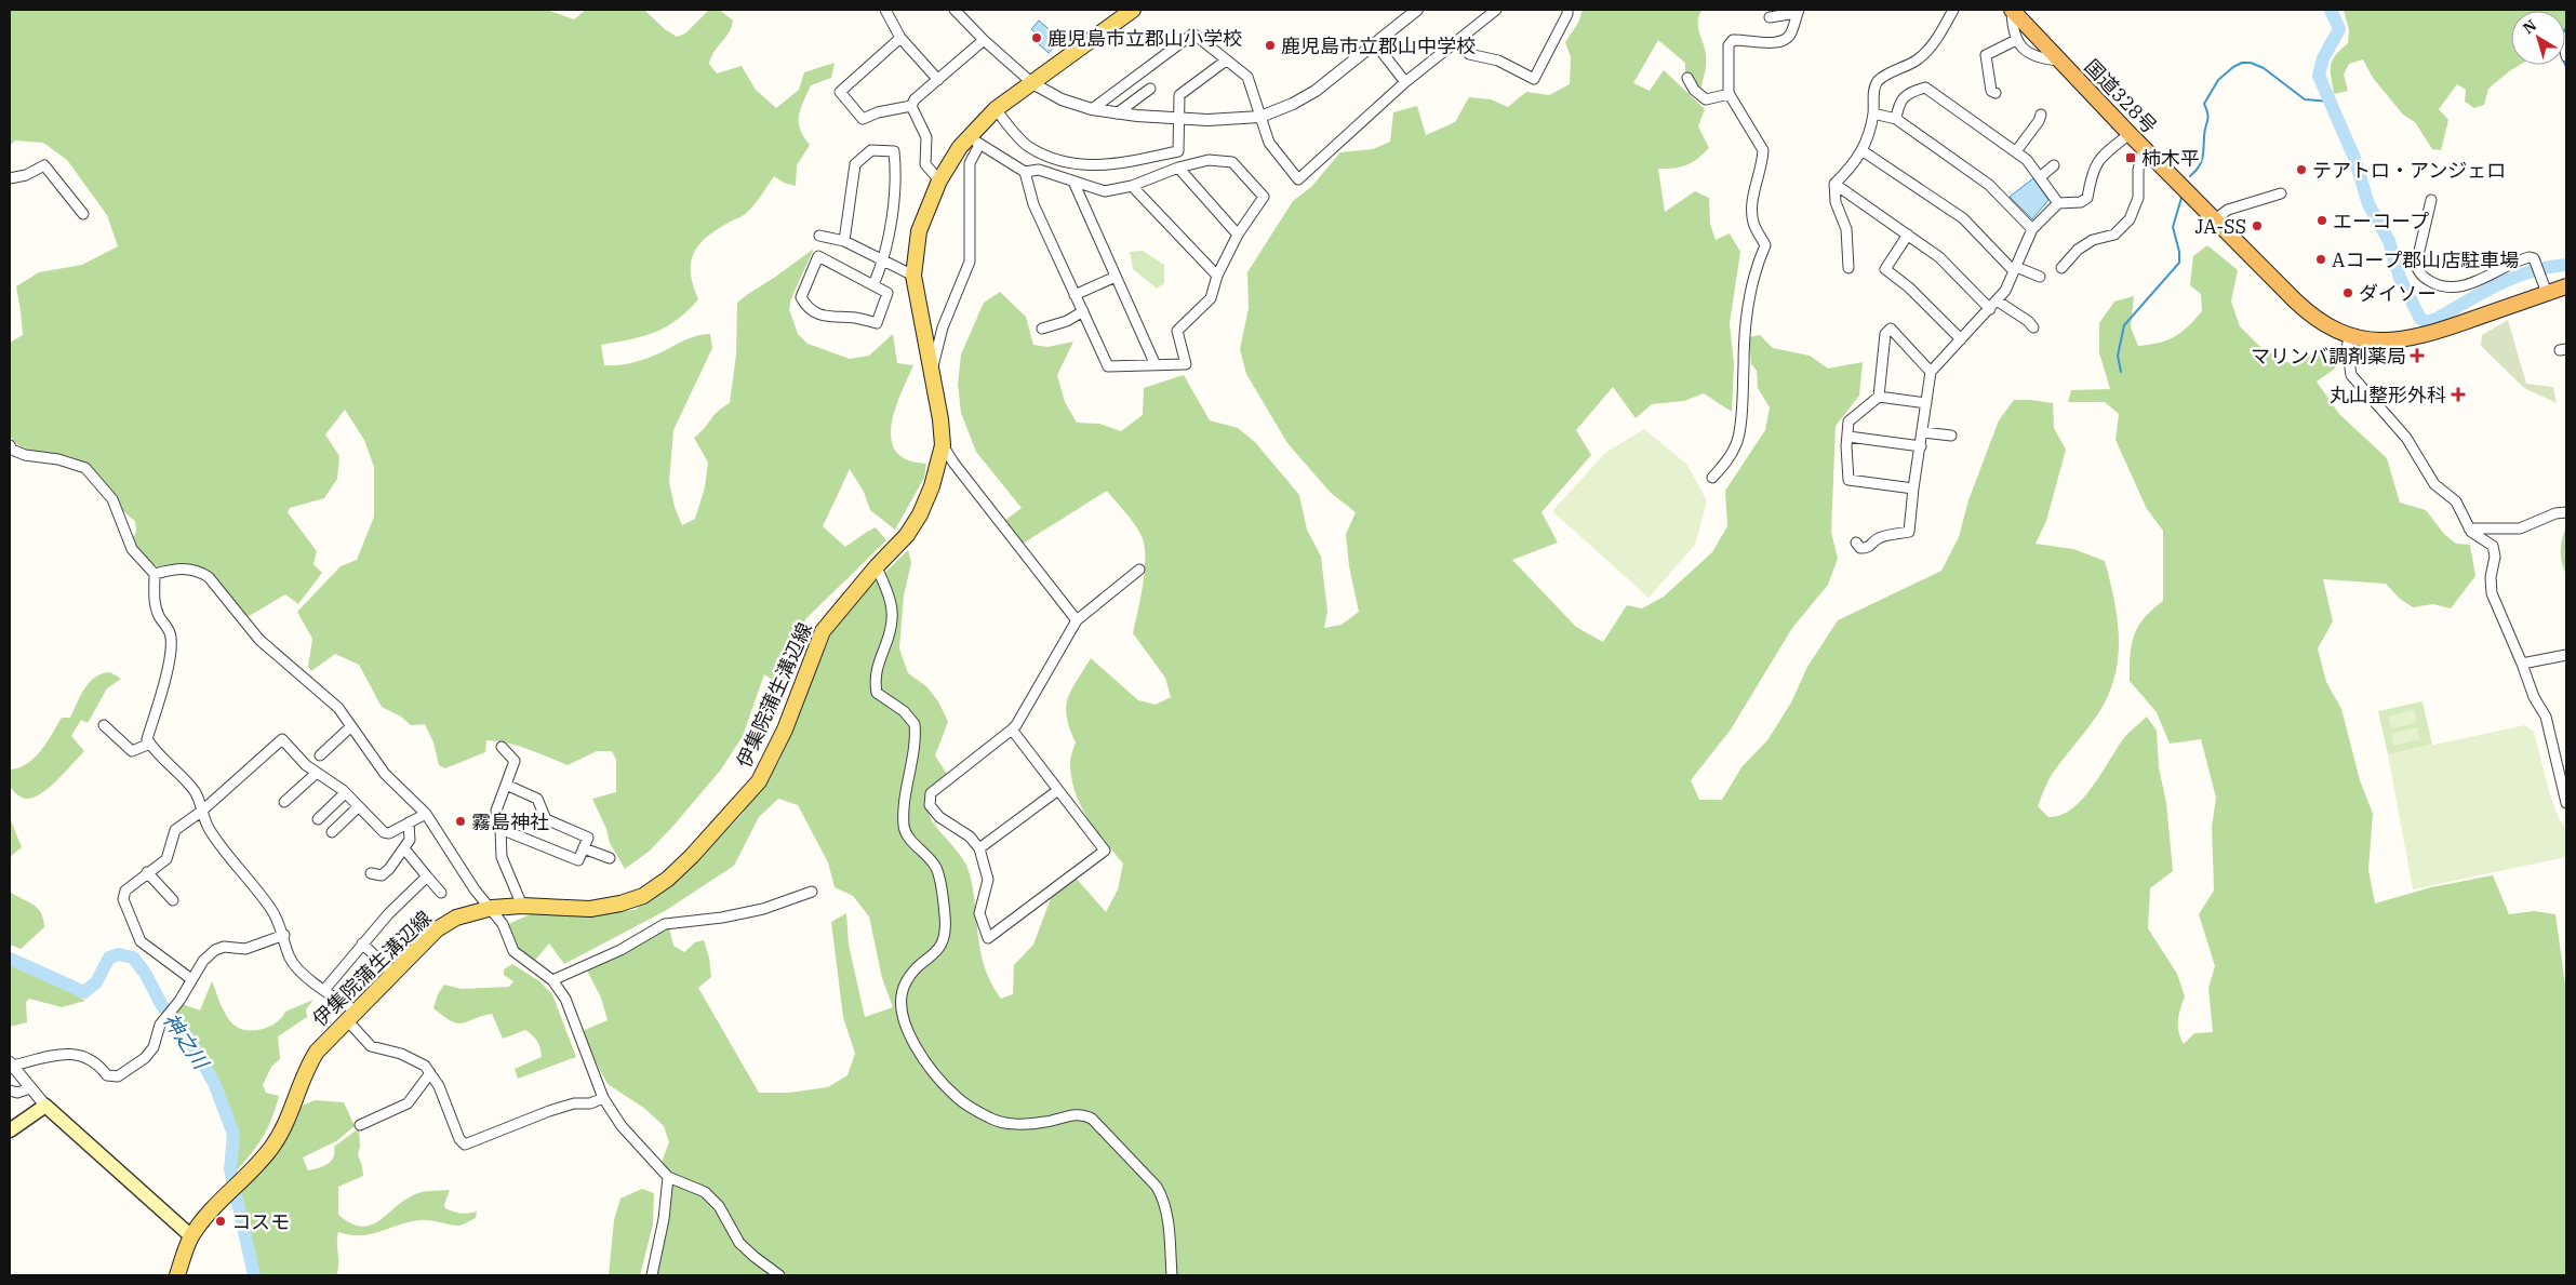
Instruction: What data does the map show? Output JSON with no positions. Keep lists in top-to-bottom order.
{
  "streets": {
    "highway": ["国道328号"],
    "main road": ["伊集院蒲生溝辺線"]
  },
  "water": ["神之川"],
  "places": {
    "other": [
      "鹿児島市立郡山小学校",
      "鹿児島市立郡山中学校",
      "テアトロ・アンジェロ",
      "エーコープ",
      "JA-SS",
      "Aコープ郡山店駐車場",
      "ダイソー",
      "霧島神社",
      "コスモ"
    ],
    "transit": ["柿木平"],
    "health": ["マリンバ調剤薬局", "丸山整形外科"]
  },
  "north": "top left"
}
